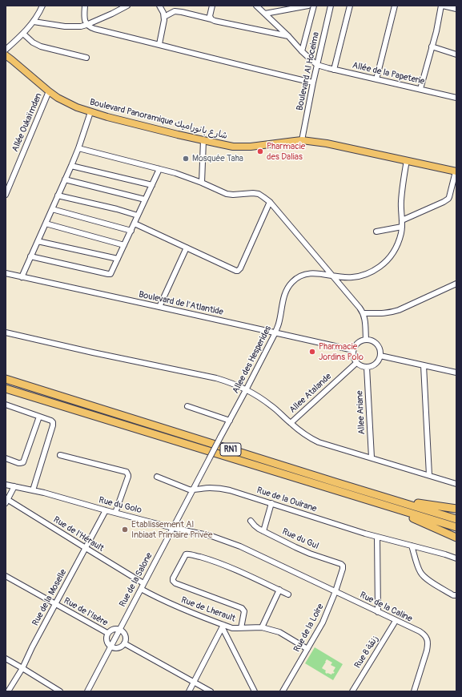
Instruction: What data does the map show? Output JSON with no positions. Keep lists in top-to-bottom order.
{
  "streets": {
    "highway": ["RN1"],
    "main road": ["Boulevard Panoramique شارع بانوراميك"],
    "street": [
      "Boulevard Al Hoceima",
      "Allée de la Papeterie",
      "Allée Oukaïmden",
      "Boulevard de l'Atlantide",
      "Allee des Hesperides",
      "Allee Atalande",
      "Allee Ariane",
      "Rue de la Ouirane",
      "Rue du Golo",
      "Rue de l'Hérault",
      "Rue du Gul",
      "Rue de la Salone",
      "Rue de la Moselle",
      "Rue de la Caline",
      "Rue de Lherault",
      "Rue de l'Isère",
      "Rue de la Loire",
      "Rue 8 زنقة"
    ]
  },
  "crossings": [
    ["Boulevard Al Hoceima", "Allée de la Papeterie"],
    ["Boulevard Al Hoceima", "Boulevard Panoramique شارع بانوراميك"],
    ["Boulevard Panoramique شارع بانوراميك", "Allée Oukaïmden"],
    ["Boulevard Panoramique شارع بانوراميك", "Allee des Hesperides"],
    ["Boulevard de l'Atlantide", "Allee des Hesperides"],
    ["Boulevard de l'Atlantide", "Allee Atalande"],
    ["Boulevard de l'Atlantide", "Allee Ariane"],
    ["Allee des Hesperides", "Rue de la Salone"],
    ["Allee Atalande", "Allee Ariane"],
    ["Rue de la Ouirane", "Rue de la Salone"],
    ["Rue du Golo", "Rue de la Salone"],
    ["Rue du Golo", "Rue de la Moselle"],
    ["Rue du Golo", "Rue de la Caline"],
    ["Rue du Golo", "Rue de la Loire"],
    ["Rue de l'Hérault", "Rue de la Salone"],
    ["Rue de l'Hérault", "Rue de la Moselle"],
    ["Rue du Gul", "Rue de la Loire"],
    ["Rue de la Salone", "Rue de Lherault"],
    ["Rue de la Moselle", "Rue de l'Isère"],
    ["Rue de la Caline", "Rue de la Loire"],
    ["Rue de la Caline", "Rue 8 زنقة"],
    ["Rue de Lherault", "Rue de la Loire"]
  ],
  "places": [
    "Pharmacie des Dalias",
    "Mosquée Taha",
    "Pharmacie Jordins Polo",
    "Etablissement Al Inbiaat Primaire Privée"
  ]
}
